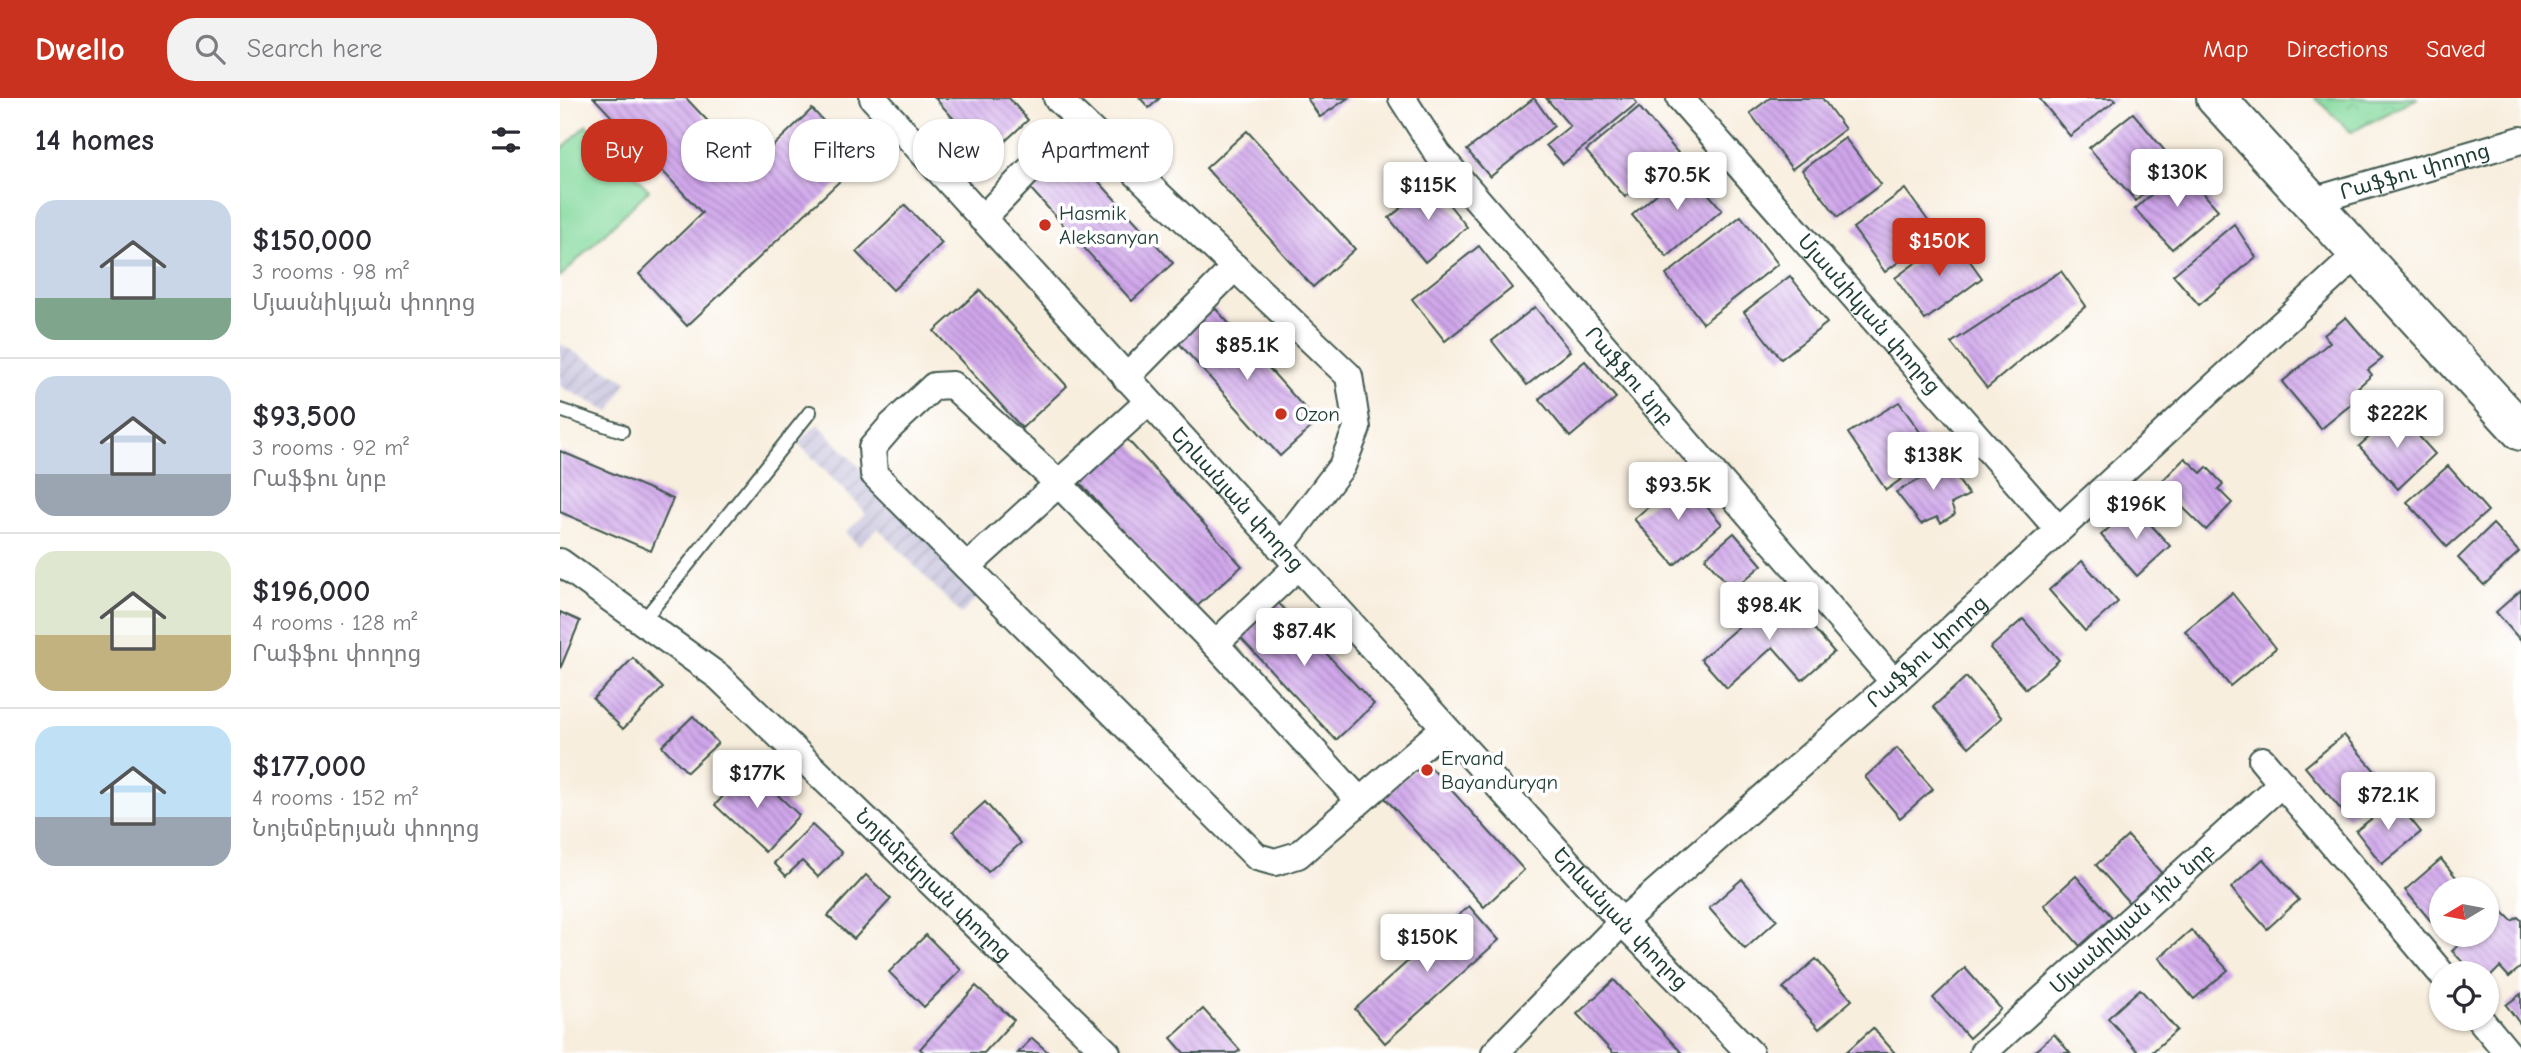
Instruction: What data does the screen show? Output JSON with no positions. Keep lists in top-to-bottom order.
{
  "streets": {
    "street": [
      "Րաֆֆու փողոց",
      "Մյասնիկյան փողոց",
      "Րաֆֆու նրբ",
      "Երևանյան փողոց",
      "Նոյեմբերյան փողոց",
      "Մյասնիկյան 1ին նրբ"
    ]
  },
  "crossings": [
    ["Րաֆֆու փողոց", "Մյասնիկյան փողոց"],
    ["Րաֆֆու փողոց", "Րաֆֆու նրբ"],
    ["Րաֆֆու փողոց", "Երևանյան փողոց"]
  ],
  "places": ["Hasmik Aleksanyan", "Ozon", "Ervand Bayanduryqn"],
  "north": "left",
  "page": {
    "header": "Dwello",
    "search": "Search here",
    "nav": ["Map", "Directions", "Saved"],
    "heading": "14 homes",
    "chip": [
      "Buy",
      "Rent",
      "Filters",
      "New",
      "Apartment"
    ],
    "price": [
      "$130K",
      "$70.5K",
      "$115K",
      "$150K",
      "$85.1K",
      "$222K",
      "$138K",
      "$93.5K",
      "$196K",
      "$98.4K",
      "$87.4K",
      "$177K",
      "$72.1K",
      "$150K"
    ],
    "list": [
      {
        "name": "$150,000",
        "note": "3 rooms · 98 m² · Մյասնիկյան փողոց"
      },
      {
        "name": "$93,500",
        "note": "3 rooms · 92 m² · Րաֆֆու նրբ"
      },
      {
        "name": "$196,000",
        "note": "4 rooms · 128 m² · Րաֆֆու փողոց"
      },
      {
        "name": "$177,000",
        "note": "4 rooms · 152 m² · Նոյեմբերյան փողոց"
      }
    ]
  }
}
